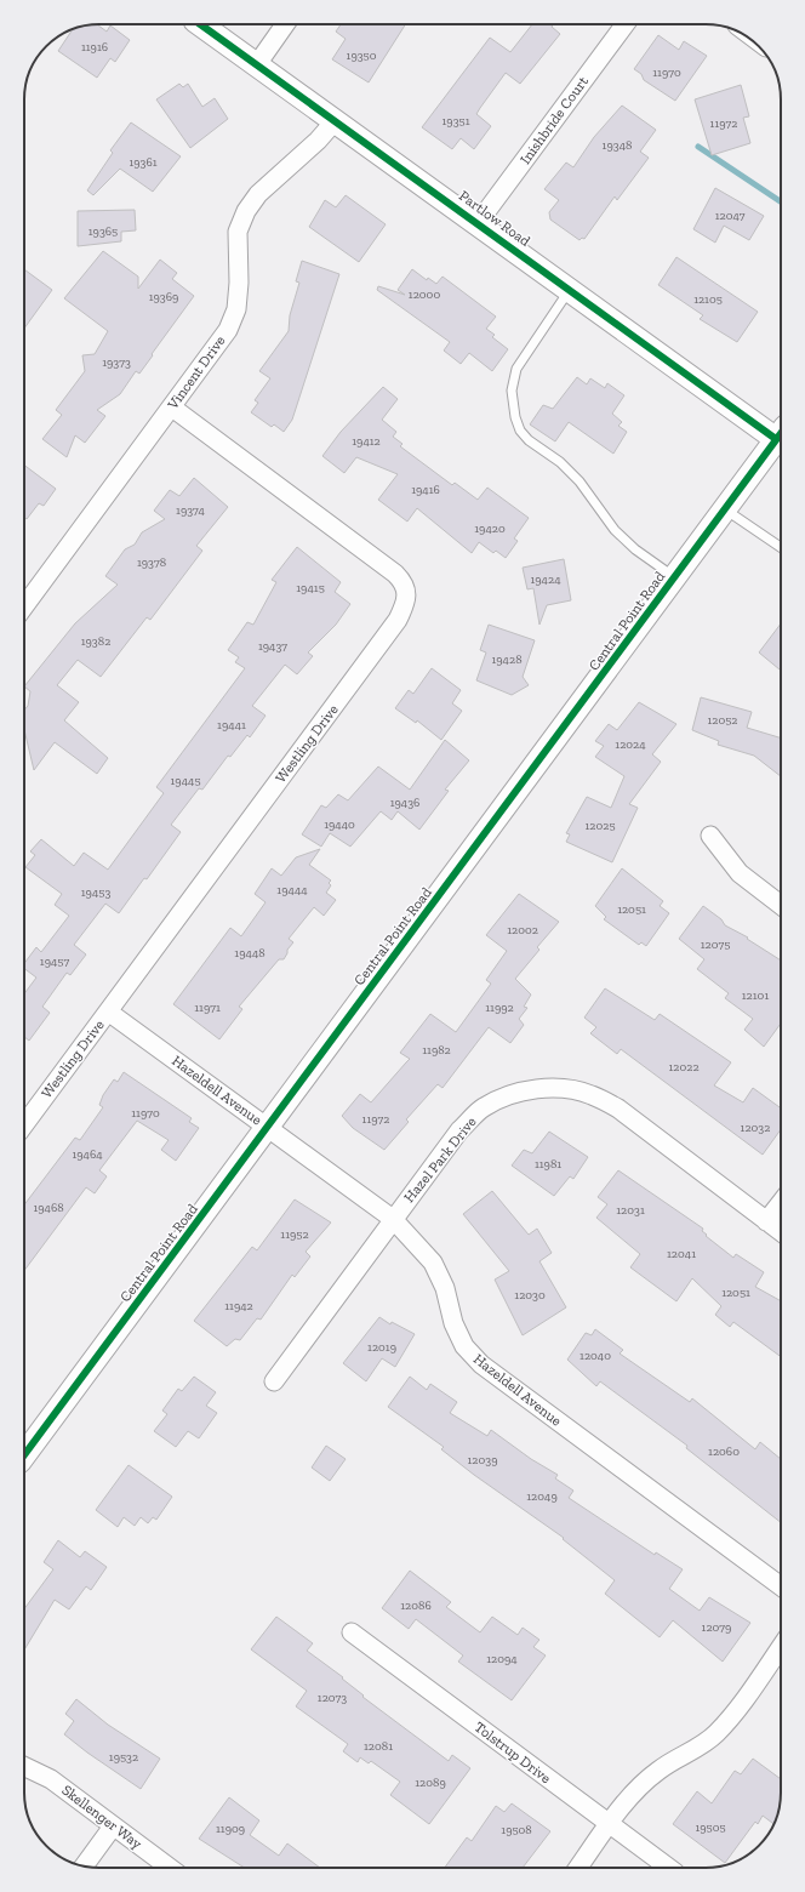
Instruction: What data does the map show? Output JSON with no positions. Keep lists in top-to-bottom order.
{
  "streets": {
    "street": [
      "Inishbride Court",
      "Partlow Road",
      "Vincent Drive",
      "Central Point Road",
      "Westling Drive",
      "Hazeldell Avenue",
      "Hazel Park Drive",
      "Tolstrup Drive",
      "Skellenger Way"
    ]
  },
  "crossings": [
    ["Inishbride Court", "Partlow Road"],
    ["Partlow Road", "Vincent Drive"],
    ["Partlow Road", "Central Point Road"],
    ["Vincent Drive", "Westling Drive"],
    ["Central Point Road", "Hazeldell Avenue"],
    ["Westling Drive", "Hazeldell Avenue"],
    ["Hazeldell Avenue", "Hazel Park Drive"]
  ],
  "house_numbers": [
    "11916",
    "19350",
    "11970",
    "19351",
    "11972",
    "19348",
    "19361",
    "12047",
    "19365",
    "12000",
    "19369",
    "12105",
    "19373",
    "19412",
    "19416",
    "19374",
    "19420",
    "19378",
    "19424",
    "19415",
    "19382",
    "19437",
    "19428",
    "12052",
    "19441",
    "12024",
    "19445",
    "19436",
    "19440",
    "12025",
    "19444",
    "19453",
    "12051",
    "12002",
    "12075",
    "19448",
    "19457",
    "12101",
    "11971",
    "11992",
    "11982",
    "12022",
    "11970",
    "11972",
    "12032",
    "19464",
    "11981",
    "19468",
    "12031",
    "11952",
    "12041",
    "12051",
    "12030",
    "11942",
    "12019",
    "12040",
    "12060",
    "12039",
    "12049",
    "12086",
    "12079",
    "12094",
    "12073",
    "12081",
    "19532",
    "12089",
    "19505",
    "11909",
    "19508"
  ]
}
